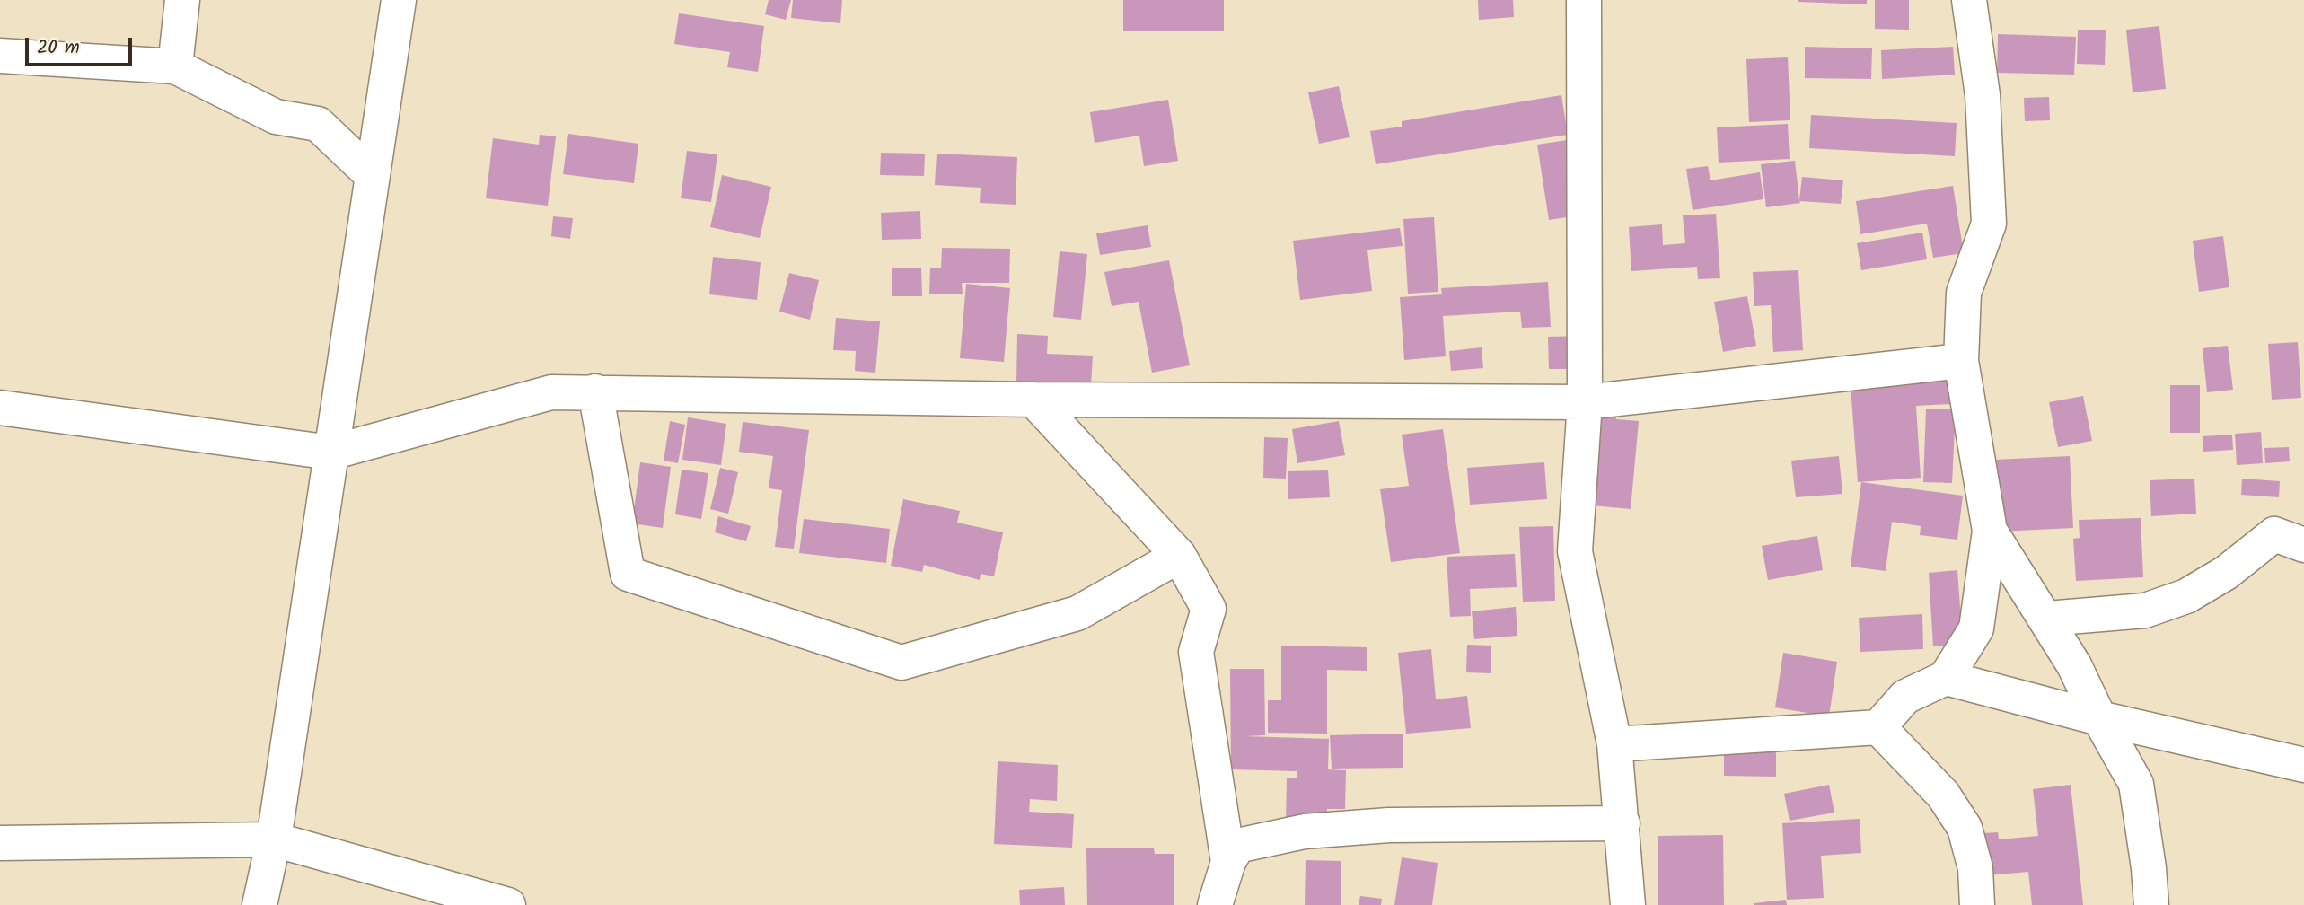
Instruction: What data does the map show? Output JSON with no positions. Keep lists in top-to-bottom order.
{
  "scale_bar": "20 m"
}
